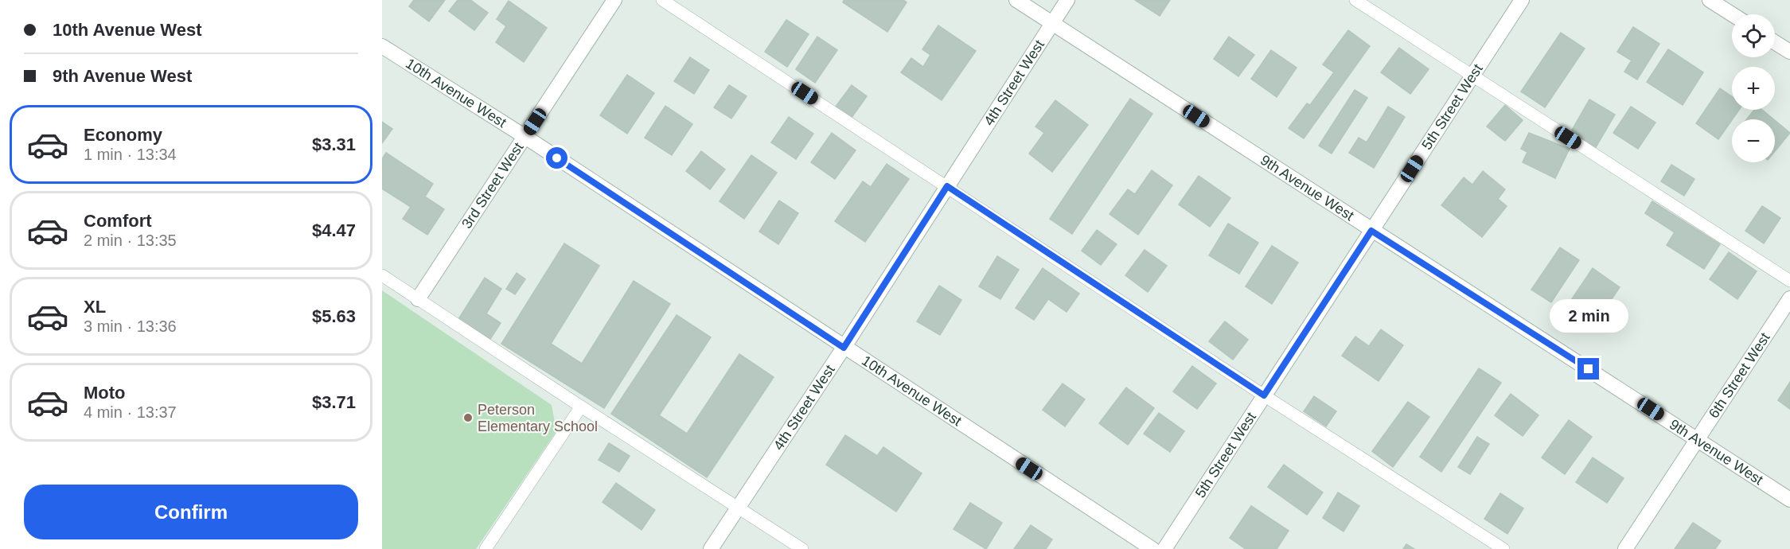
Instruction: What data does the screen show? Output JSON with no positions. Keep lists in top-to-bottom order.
{
  "streets": {
    "street": [
      "4th Street West",
      "10th Avenue West",
      "5th Street West",
      "3rd Street West",
      "9th Avenue West",
      "6th Street West"
    ]
  },
  "crossings": [
    ["4th Street West", "10th Avenue West"],
    ["4th Street West", "9th Avenue West"],
    ["10th Avenue West", "3rd Street West"],
    ["5th Street West", "9th Avenue West"],
    ["9th Avenue West", "6th Street West"]
  ],
  "places": ["Peterson Elementary School"],
  "page": {
    "banner": ["10th Avenue West", "9th Avenue West"],
    "map_buttons": ["+", "−"],
    "list": [
      {
        "name": "Economy",
        "note": "1 min · 13:34",
        "value": "$3.31"
      },
      {
        "name": "Comfort",
        "note": "2 min · 13:35",
        "value": "$4.47"
      },
      {
        "name": "XL",
        "note": "3 min · 13:36",
        "value": "$5.63"
      },
      {
        "name": "Moto",
        "note": "4 min · 13:37",
        "value": "$3.71"
      }
    ],
    "bubble": "2 min",
    "buttons": "Confirm"
  }
}
